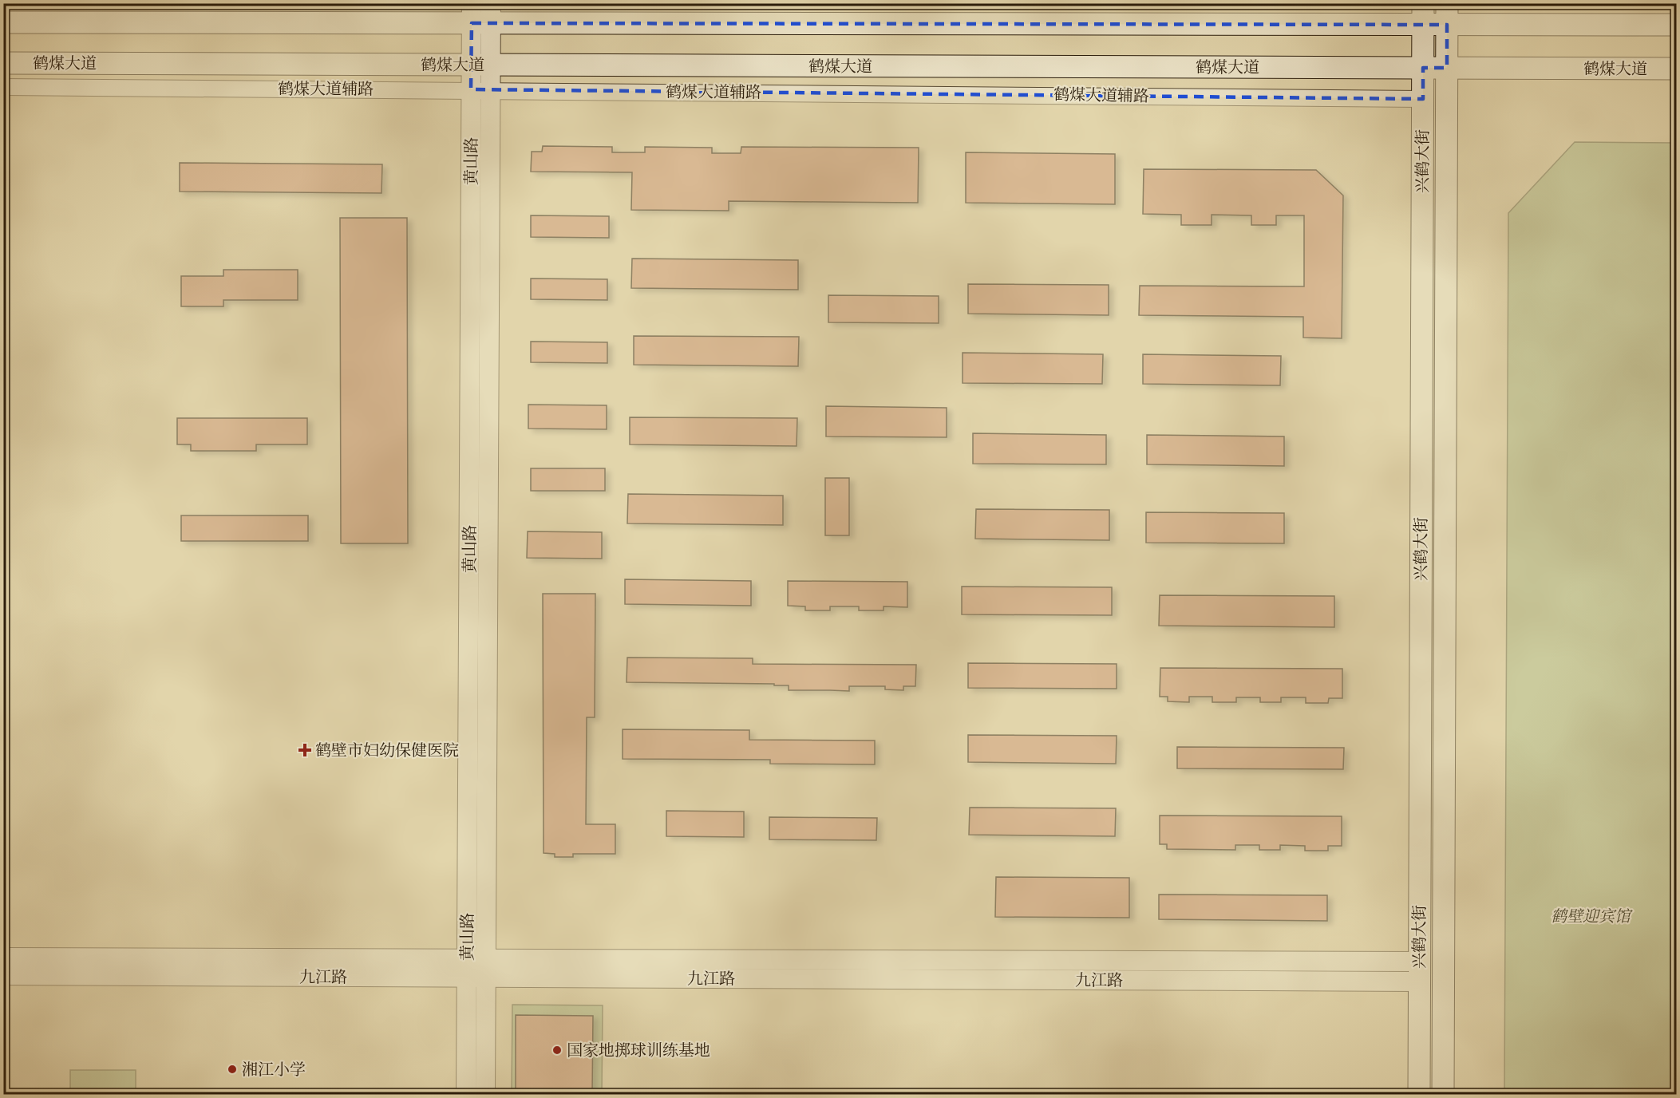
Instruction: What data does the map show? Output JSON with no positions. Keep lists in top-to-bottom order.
{
  "streets": {
    "main road": ["鹤煤大道", "兴鹤大街"],
    "street": ["鹤煤大道辅路", "黄山路", "九江路"]
  },
  "crossings": [
    ["鹤煤大道", "黄山路"],
    ["鹤煤大道", "兴鹤大街"],
    ["鹤煤大道辅路", "黄山路"],
    ["鹤煤大道辅路", "兴鹤大街"],
    ["黄山路", "九江路"],
    ["兴鹤大街", "九江路"]
  ],
  "parks": ["鹤壁迎宾馆"],
  "places": {
    "health": ["鹤壁市妇幼保健医院"],
    "other": ["国家地掷球训练基地", "湘江小学"]
  }
}
